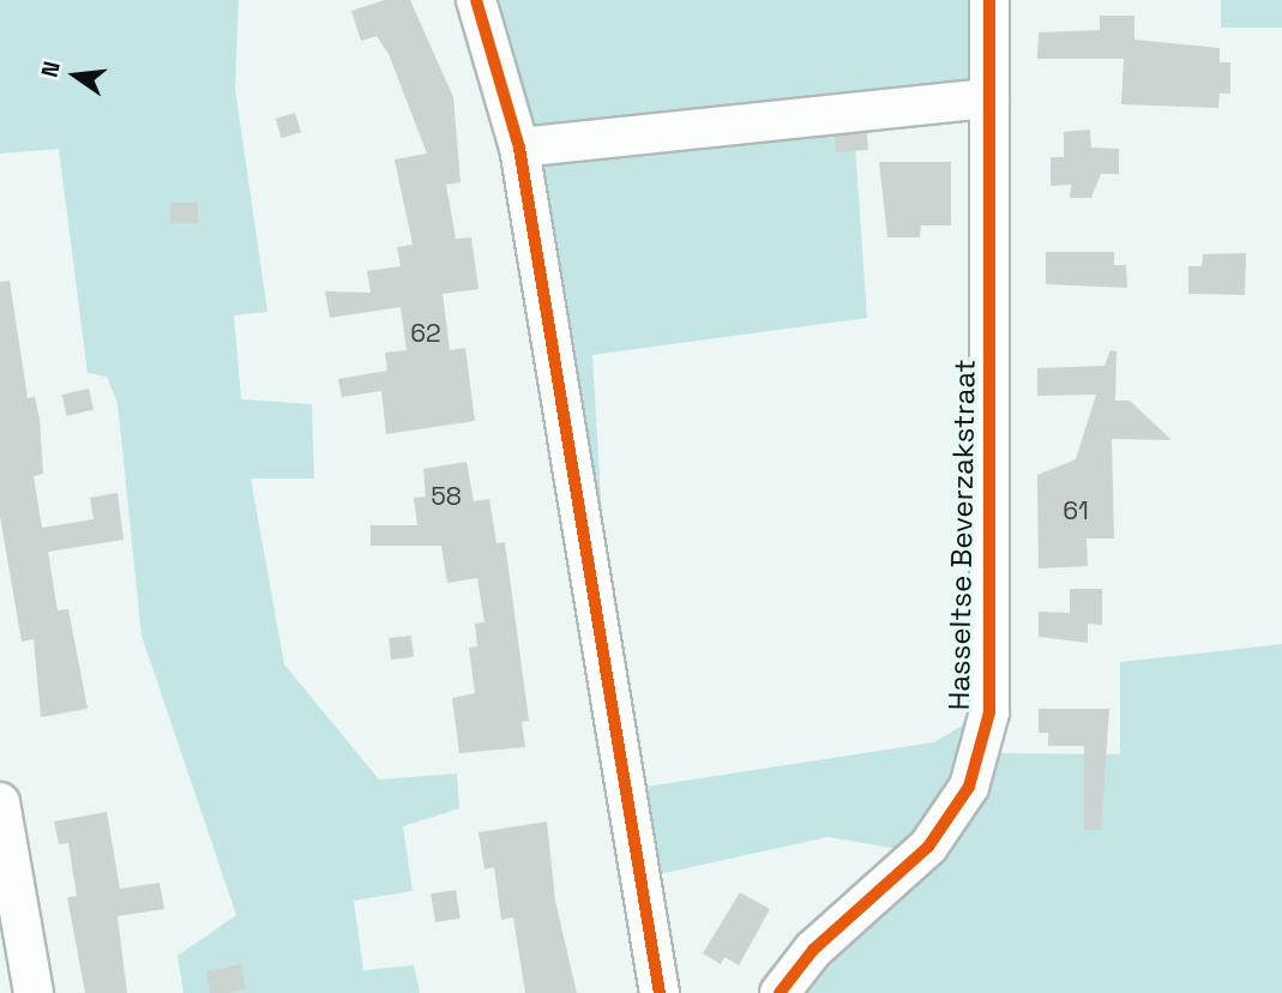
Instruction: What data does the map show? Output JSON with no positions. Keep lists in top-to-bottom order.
{
  "streets": {
    "street": ["Hasseltse Beverzakstraat"]
  },
  "house_numbers": ["62", "58", "61"],
  "north": "left"
}
